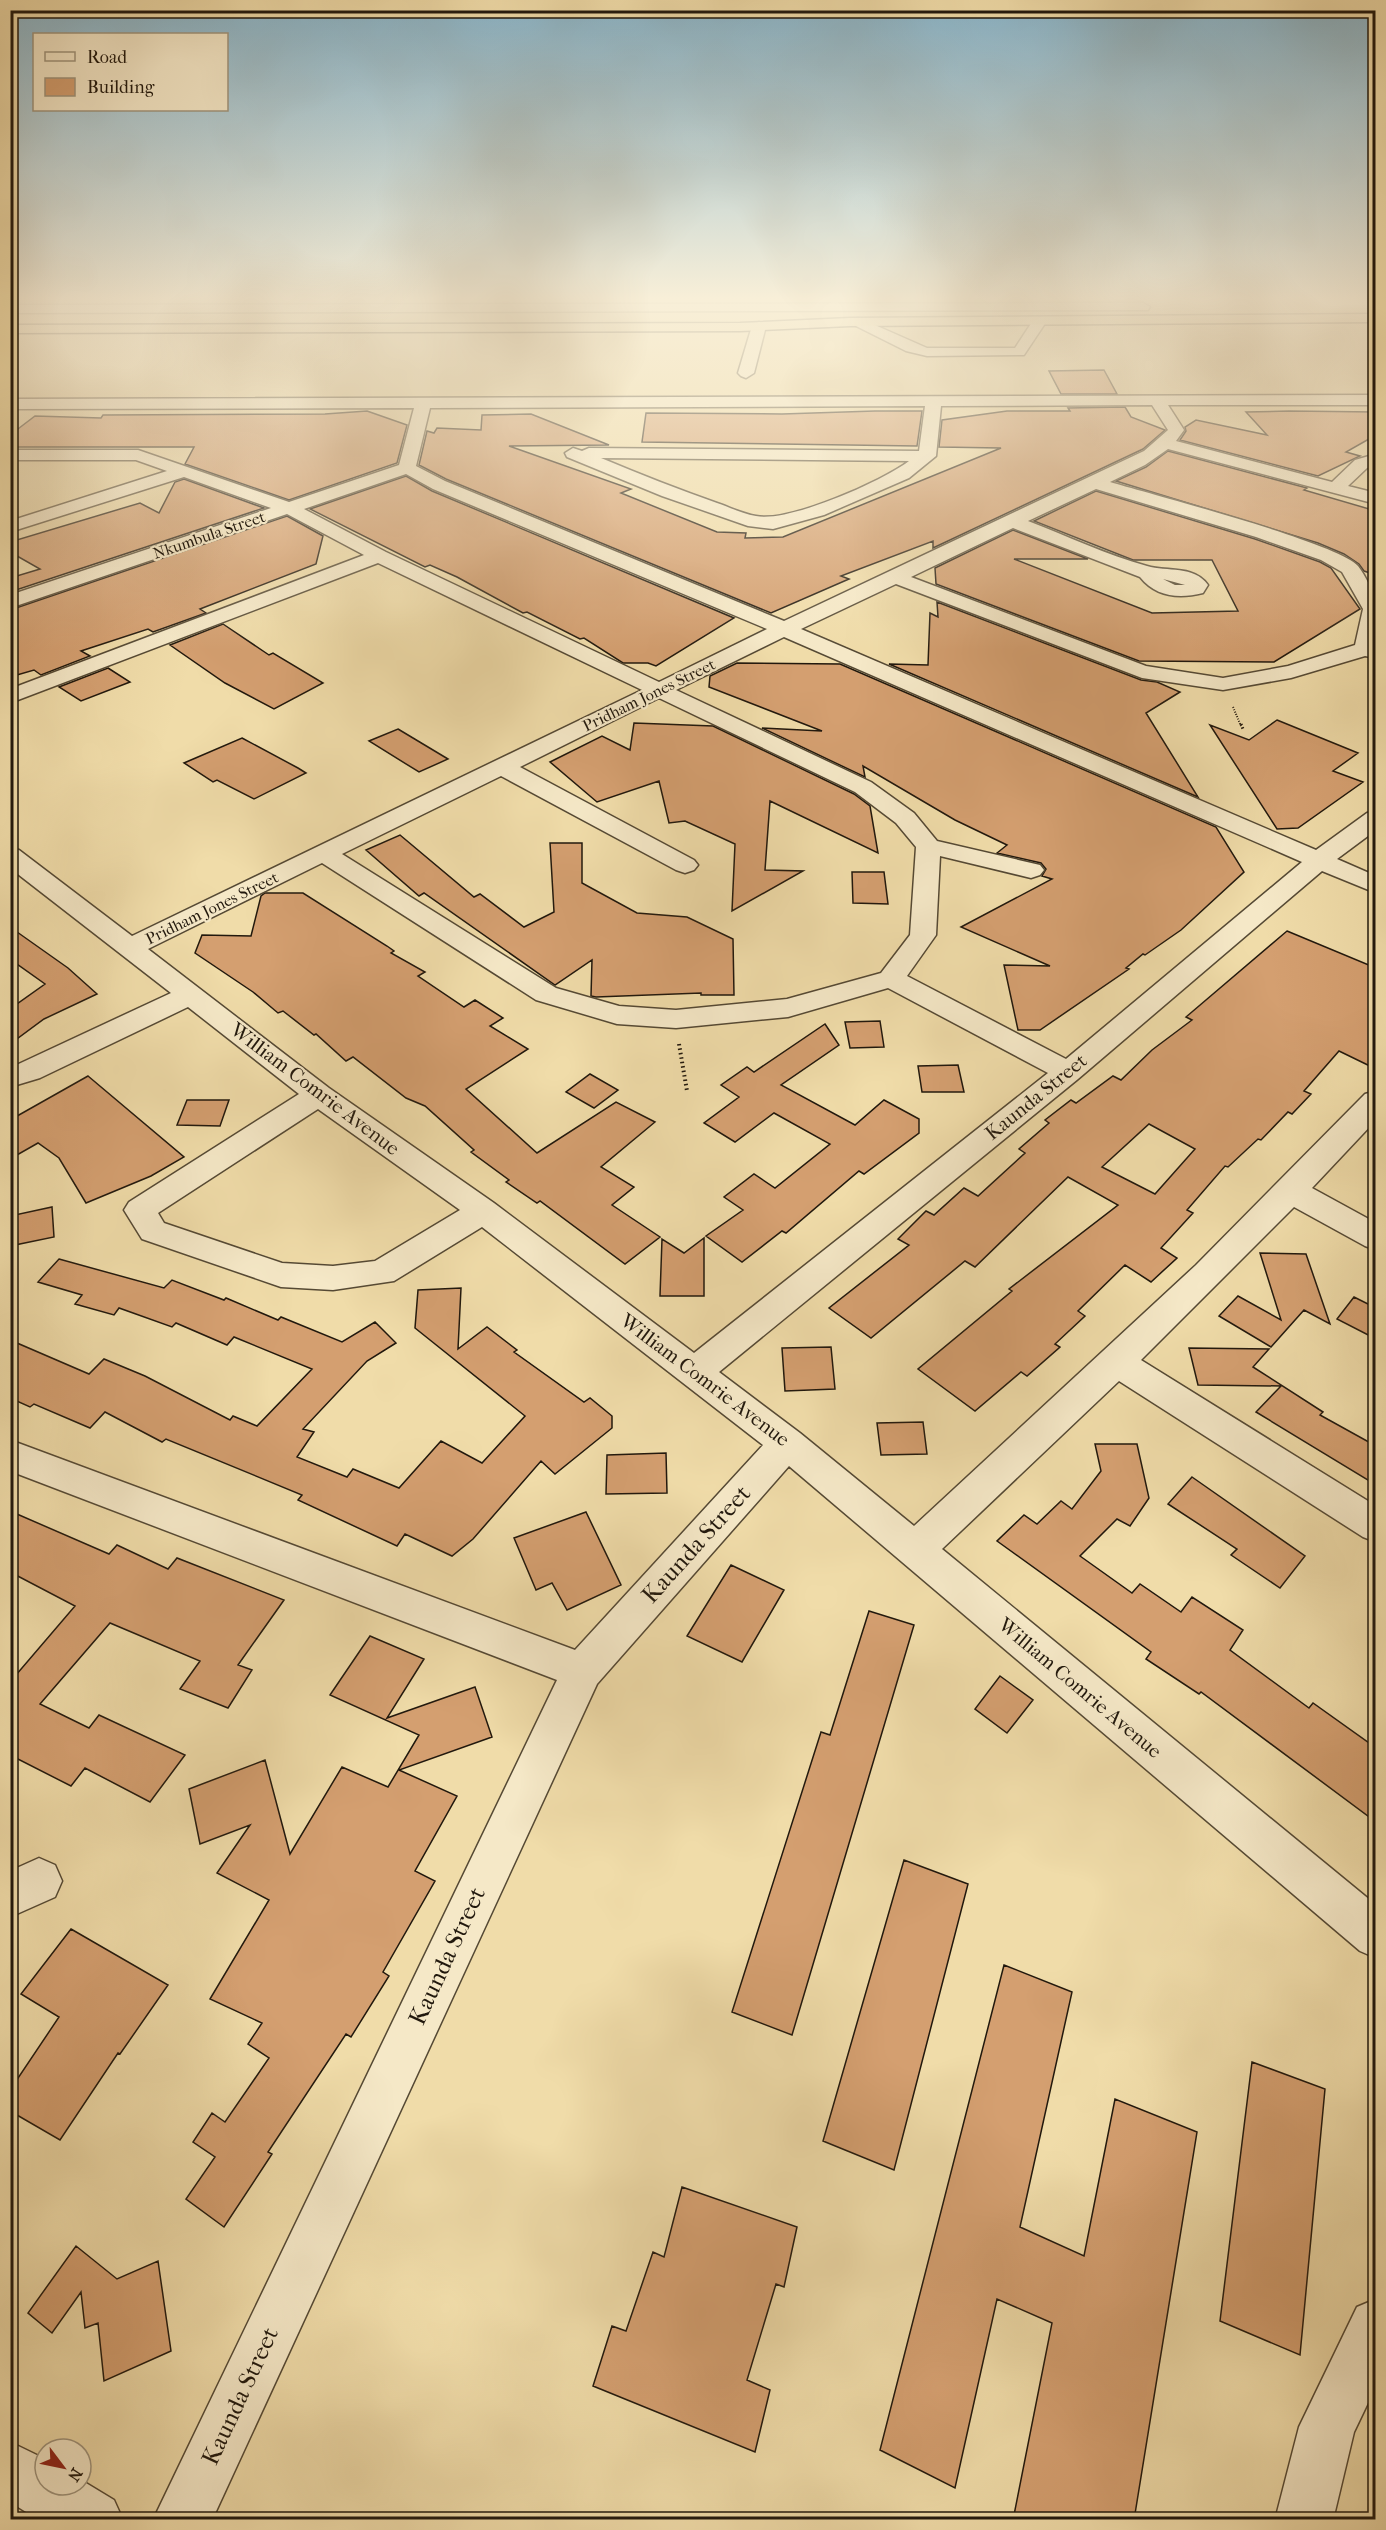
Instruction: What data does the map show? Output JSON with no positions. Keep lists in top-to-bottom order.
{
  "streets": {
    "street": [
      "Nkumbula Street",
      "Pridham Jones Street",
      "William Comrie Avenue",
      "Kaunda Street"
    ]
  },
  "crossings": [
    ["Pridham Jones Street", "William Comrie Avenue"],
    ["William Comrie Avenue", "Kaunda Street"]
  ],
  "legend": ["Road", "Building"],
  "north": "bottom right"
}
